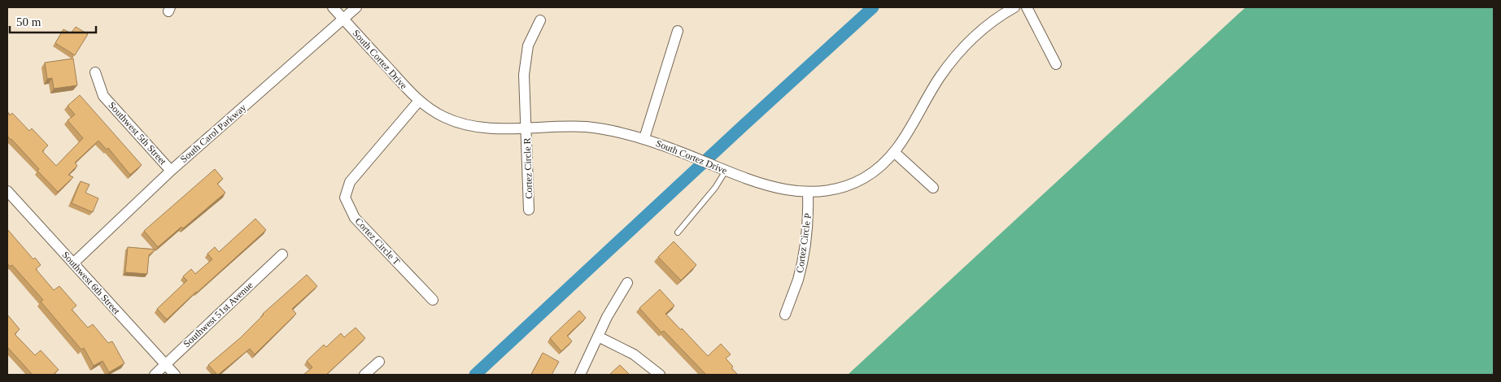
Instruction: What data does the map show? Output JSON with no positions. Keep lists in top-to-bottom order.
{
  "streets": {
    "street": [
      "South Cortez Drive",
      "Southwest 5th Street",
      "South Carol Parkway",
      "Cortez Circle R",
      "Cortez Circle T",
      "Cortez Circle P",
      "Southwest 6th Street",
      "Southwest 51st Avenue"
    ]
  },
  "crossings": [
    ["South Cortez Drive", "South Carol Parkway"],
    ["South Cortez Drive", "Cortez Circle R"],
    ["South Cortez Drive", "Cortez Circle T"],
    ["South Cortez Drive", "Cortez Circle P"],
    ["Southwest 5th Street", "South Carol Parkway"],
    ["South Carol Parkway", "Southwest 6th Street"],
    ["Southwest 6th Street", "Southwest 51st Avenue"]
  ],
  "scale_bar": "50 m"
}
